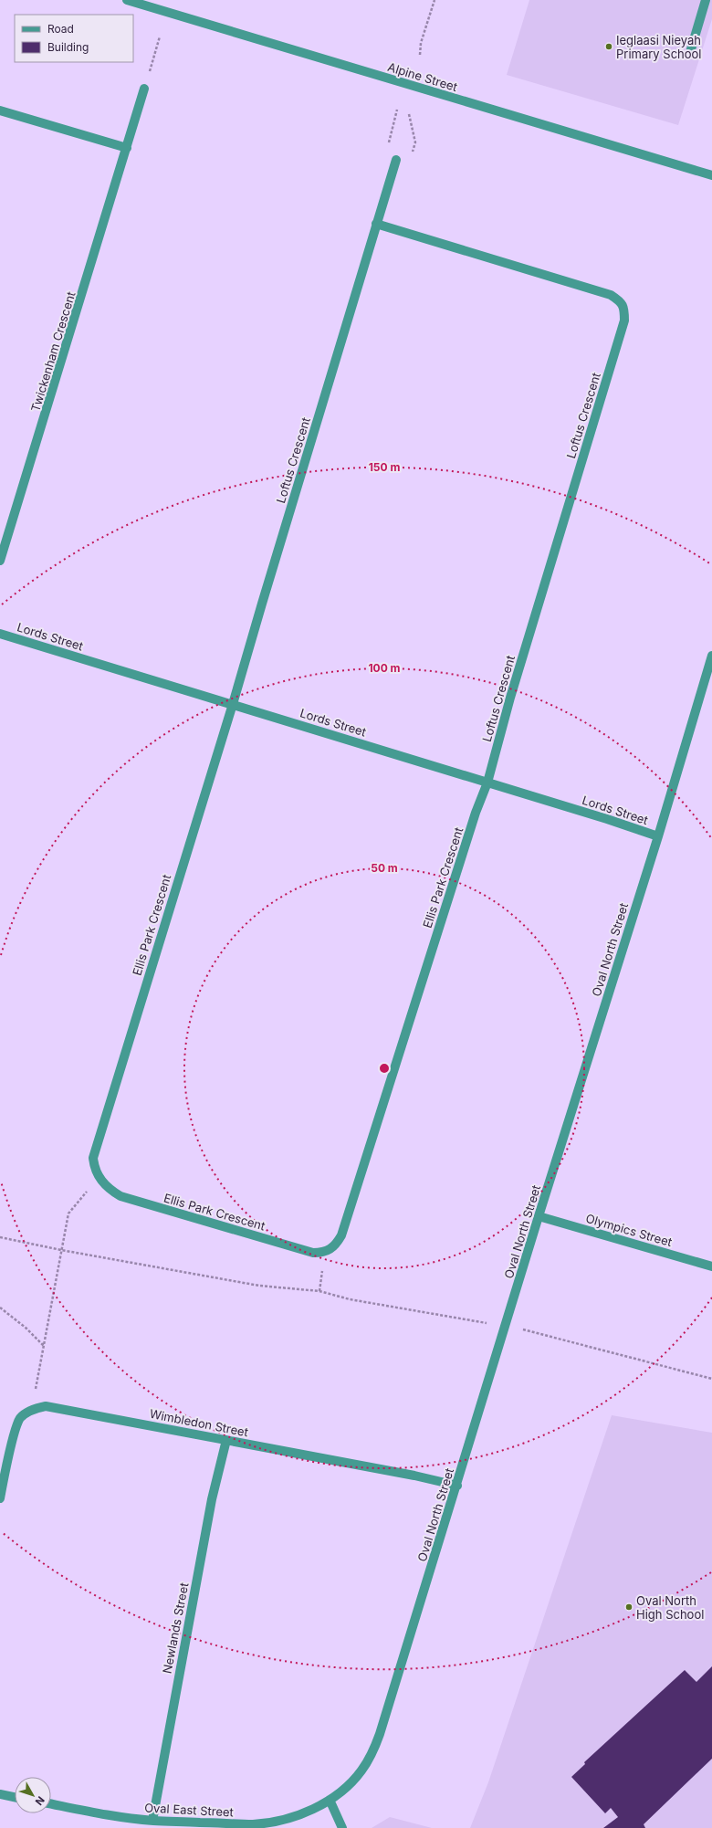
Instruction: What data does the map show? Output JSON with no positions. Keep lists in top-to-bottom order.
{
  "streets": {
    "street": [
      "Alpine Street",
      "Twickenham Crescent",
      "Loftus Crescent",
      "Lords Street",
      "Ellis Park Crescent",
      "Oval North Street",
      "Olympics Street",
      "Wimbledon Street",
      "Newlands Street",
      "Oval East Street"
    ]
  },
  "crossings": [
    ["Loftus Crescent", "Lords Street"],
    ["Loftus Crescent", "Ellis Park Crescent"],
    ["Lords Street", "Ellis Park Crescent"],
    ["Lords Street", "Oval North Street"],
    ["Oval North Street", "Olympics Street"],
    ["Oval North Street", "Wimbledon Street"],
    ["Oval North Street", "Oval East Street"],
    ["Wimbledon Street", "Newlands Street"],
    ["Newlands Street", "Oval East Street"]
  ],
  "places": ["Ieglaasi Nieyah Primary School", "Oval North High School"],
  "legend": ["Road", "Building"],
  "north": "bottom right",
  "rings": ["150 m", "100 m", "50 m"]
}
